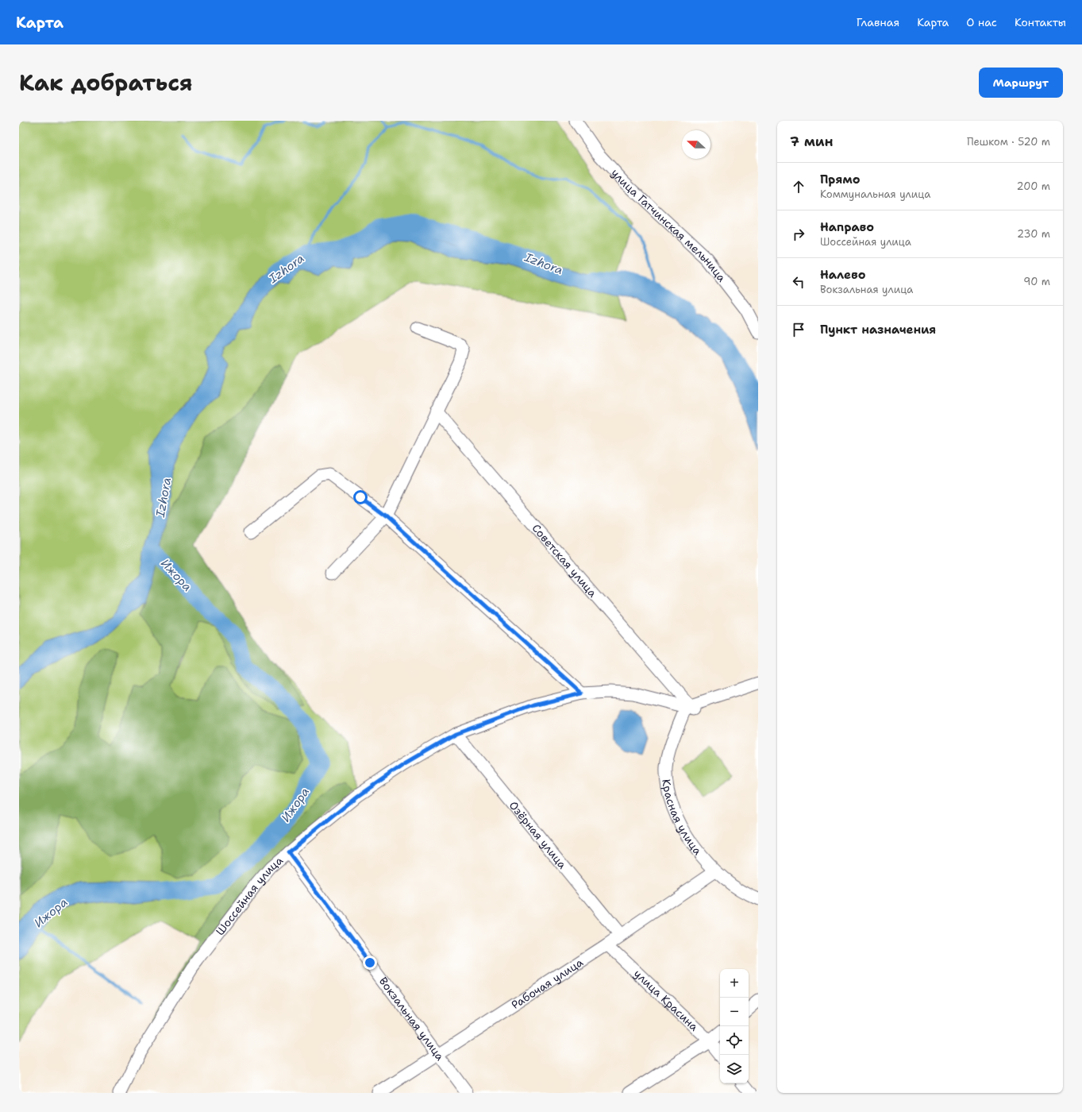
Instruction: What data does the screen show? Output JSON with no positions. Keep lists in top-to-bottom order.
{
  "streets": {
    "street": [
      "улица Гатчинская мельница",
      "Советская улица",
      "Красная улица",
      "Озёрная улица",
      "Шоссейная улица",
      "Рабочая улица",
      "улица Красина",
      "Вокзальная улица"
    ]
  },
  "crossings": [
    ["Советская улица", "Красная улица"],
    ["Советская улица", "Шоссейная улица"],
    ["Красная улица", "Шоссейная улица"],
    ["Красная улица", "Рабочая улица"],
    ["Озёрная улица", "Шоссейная улица"],
    ["Озёрная улица", "Рабочая улица"],
    ["Шоссейная улица", "Вокзальная улица"],
    ["Рабочая улица", "улица Красина"],
    ["Рабочая улица", "Вокзальная улица"]
  ],
  "water": ["Izhora", "Ижора"],
  "north": "left",
  "page": {
    "header": "Карта",
    "nav": [
      "Главная",
      "Карта",
      "О нас",
      "Контакты"
    ],
    "title": "Как добраться",
    "buttons": "Маршрут",
    "heading": ["7 мин", "Пешком · 520 m"],
    "list": [
      ["Прямо", "Коммунальная улица", "200 m"],
      ["Направо", "Шоссейная улица", "230 m"],
      ["Налево", "Вокзальная улица", "90 m"],
      "Пункт назначения"
    ],
    "map_buttons": ["+", "−"]
  }
}
